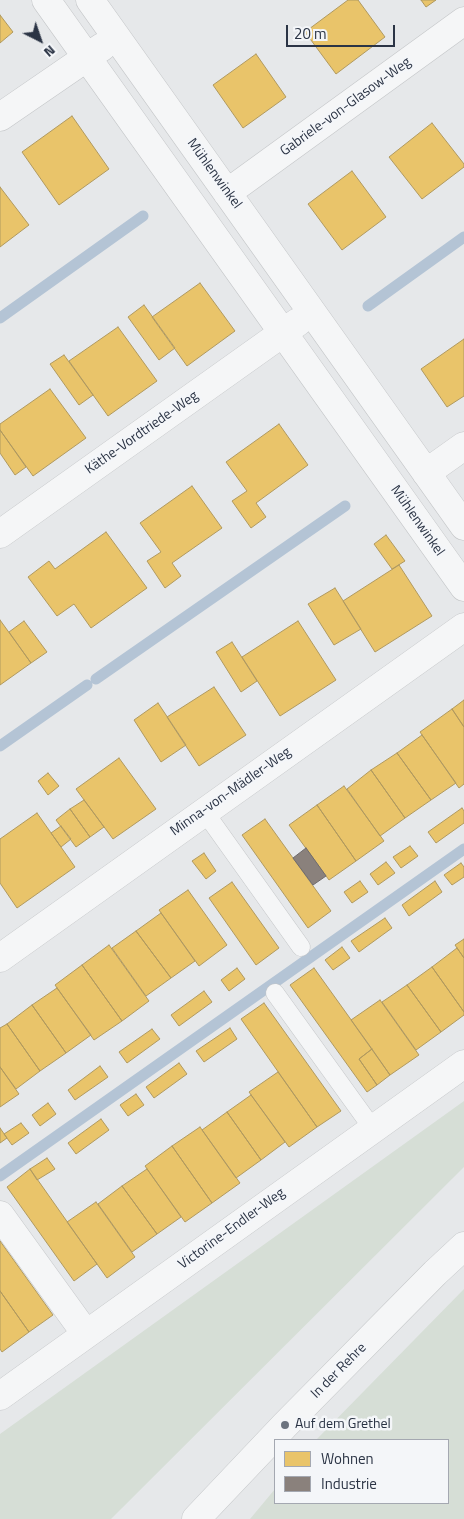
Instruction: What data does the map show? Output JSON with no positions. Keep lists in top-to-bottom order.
{
  "streets": {
    "street": [
      "Gabriele-von-Glasow-Weg",
      "Mühlenwinkel",
      "Käthe-Vordtriede-Weg",
      "Minna-von-Mädler-Weg",
      "Victorine-Endler-Weg",
      "In der Rehre"
    ]
  },
  "crossings": [
    ["Gabriele-von-Glasow-Weg", "Mühlenwinkel"],
    ["Mühlenwinkel", "Käthe-Vordtriede-Weg"]
  ],
  "places": ["Auf dem Grethel"],
  "legend": ["Wohnen", "Industrie"],
  "scale_bar": "20 m",
  "north": "bottom right"
}
